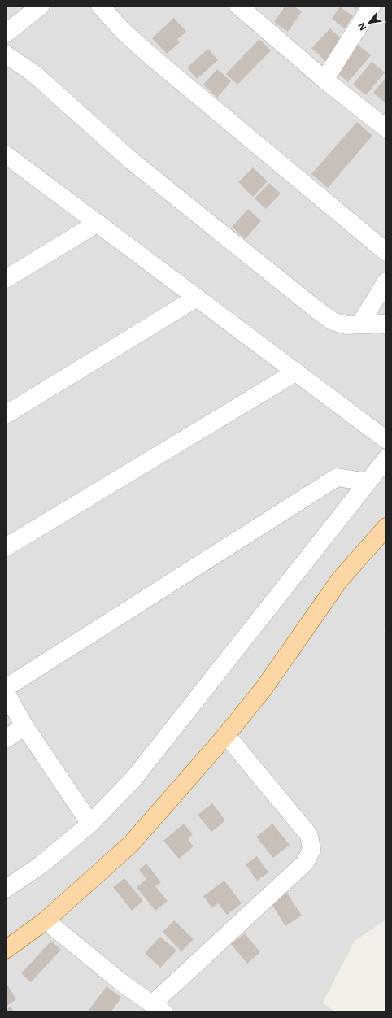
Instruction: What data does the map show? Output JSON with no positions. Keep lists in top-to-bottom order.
{
  "north": "bottom left"
}
